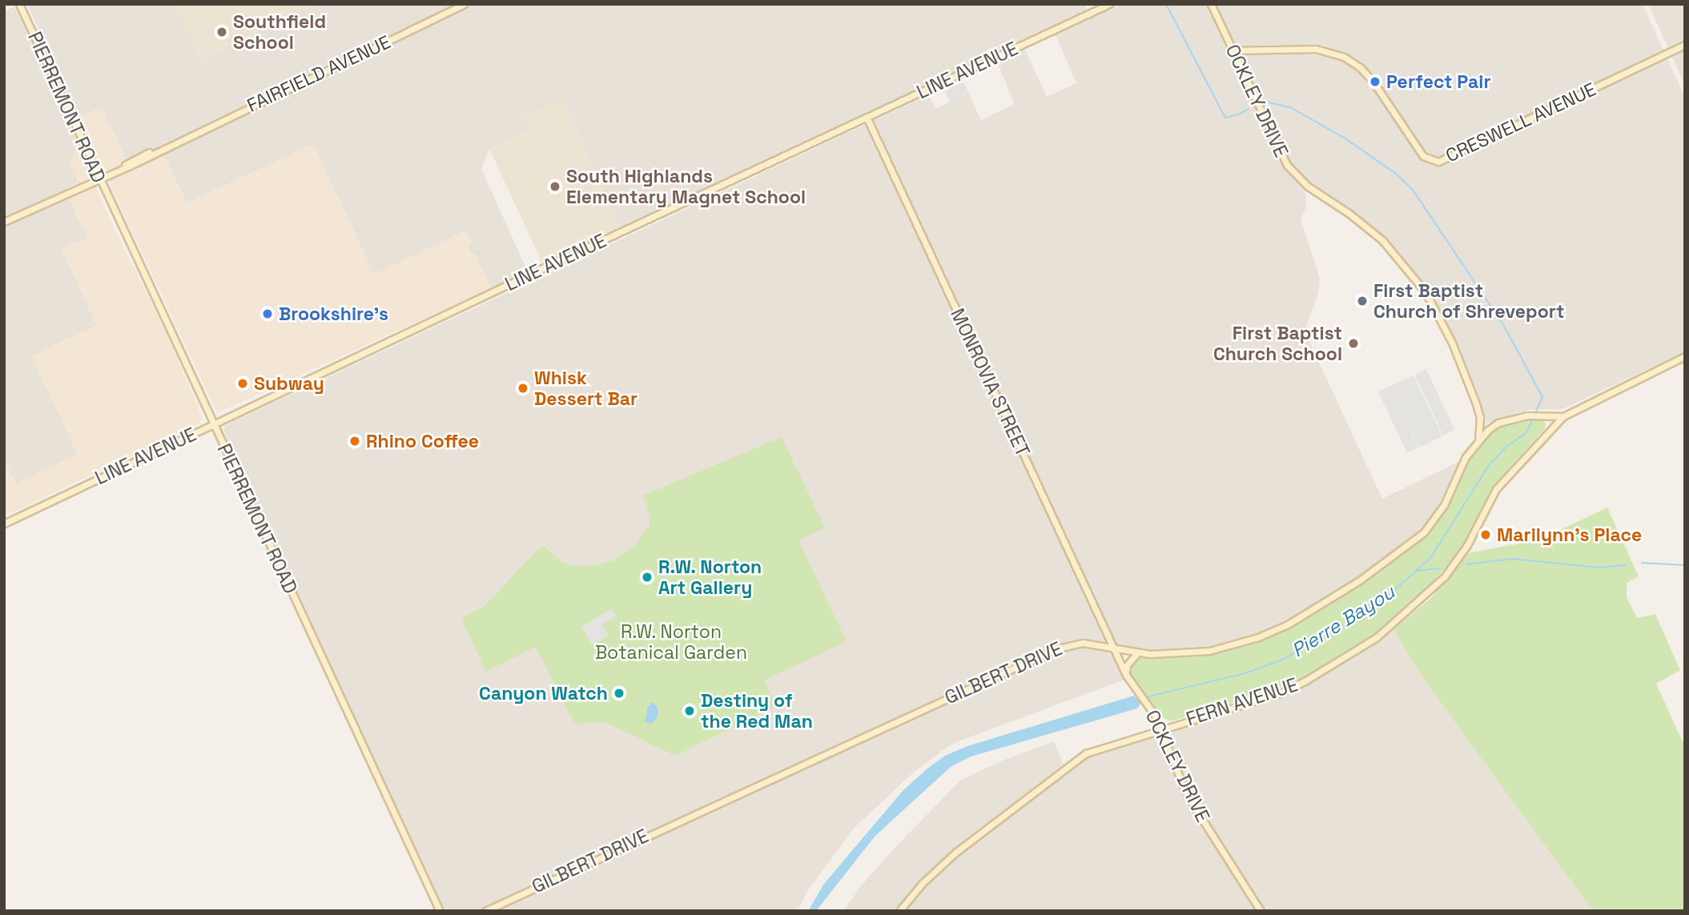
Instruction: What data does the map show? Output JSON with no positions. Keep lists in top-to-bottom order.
{
  "streets": {
    "street": [
      "LINE AVENUE",
      "FAIRFIELD AVENUE",
      "OCKLEY DRIVE",
      "PIERREMONT ROAD",
      "CRESWELL AVENUE",
      "MONROVIA STREET",
      "GILBERT DRIVE",
      "FERN AVENUE"
    ]
  },
  "crossings": [
    ["LINE AVENUE", "PIERREMONT ROAD"],
    ["LINE AVENUE", "MONROVIA STREET"],
    ["FAIRFIELD AVENUE", "PIERREMONT ROAD"],
    ["OCKLEY DRIVE", "CRESWELL AVENUE"],
    ["OCKLEY DRIVE", "MONROVIA STREET"],
    ["OCKLEY DRIVE", "GILBERT DRIVE"],
    ["OCKLEY DRIVE", "FERN AVENUE"],
    ["MONROVIA STREET", "GILBERT DRIVE"]
  ],
  "water": ["Pierre Bayou"],
  "parks": ["R.W. Norton Botanical Garden"],
  "places": [
    "Southfield School",
    "Perfect Pair",
    "South Highlands Elementary Magnet School",
    "First Baptist Church of Shreveport",
    "Brookshire's",
    "First Baptist Church School",
    "Subway",
    "Whisk Dessert Bar",
    "Rhino Coffee",
    "Marilynn's Place",
    "R.W. Norton Art Gallery",
    "Canyon Watch",
    "Destiny of the Red Man"
  ]
}
